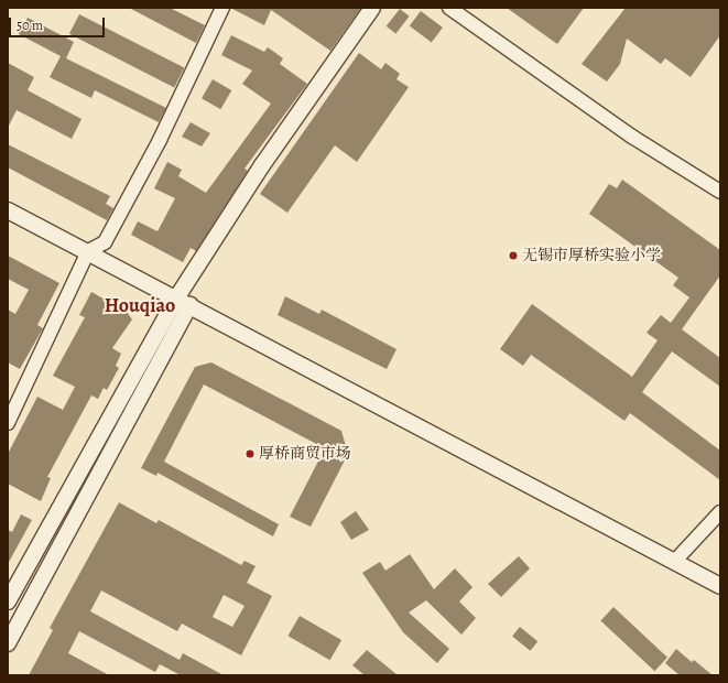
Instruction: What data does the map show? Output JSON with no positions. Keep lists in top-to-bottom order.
{
  "districts": ["Houqiao"],
  "places": ["无锡市厚桥实验小学", "厚桥商贸市场"],
  "scale_bar": "50 m"
}
